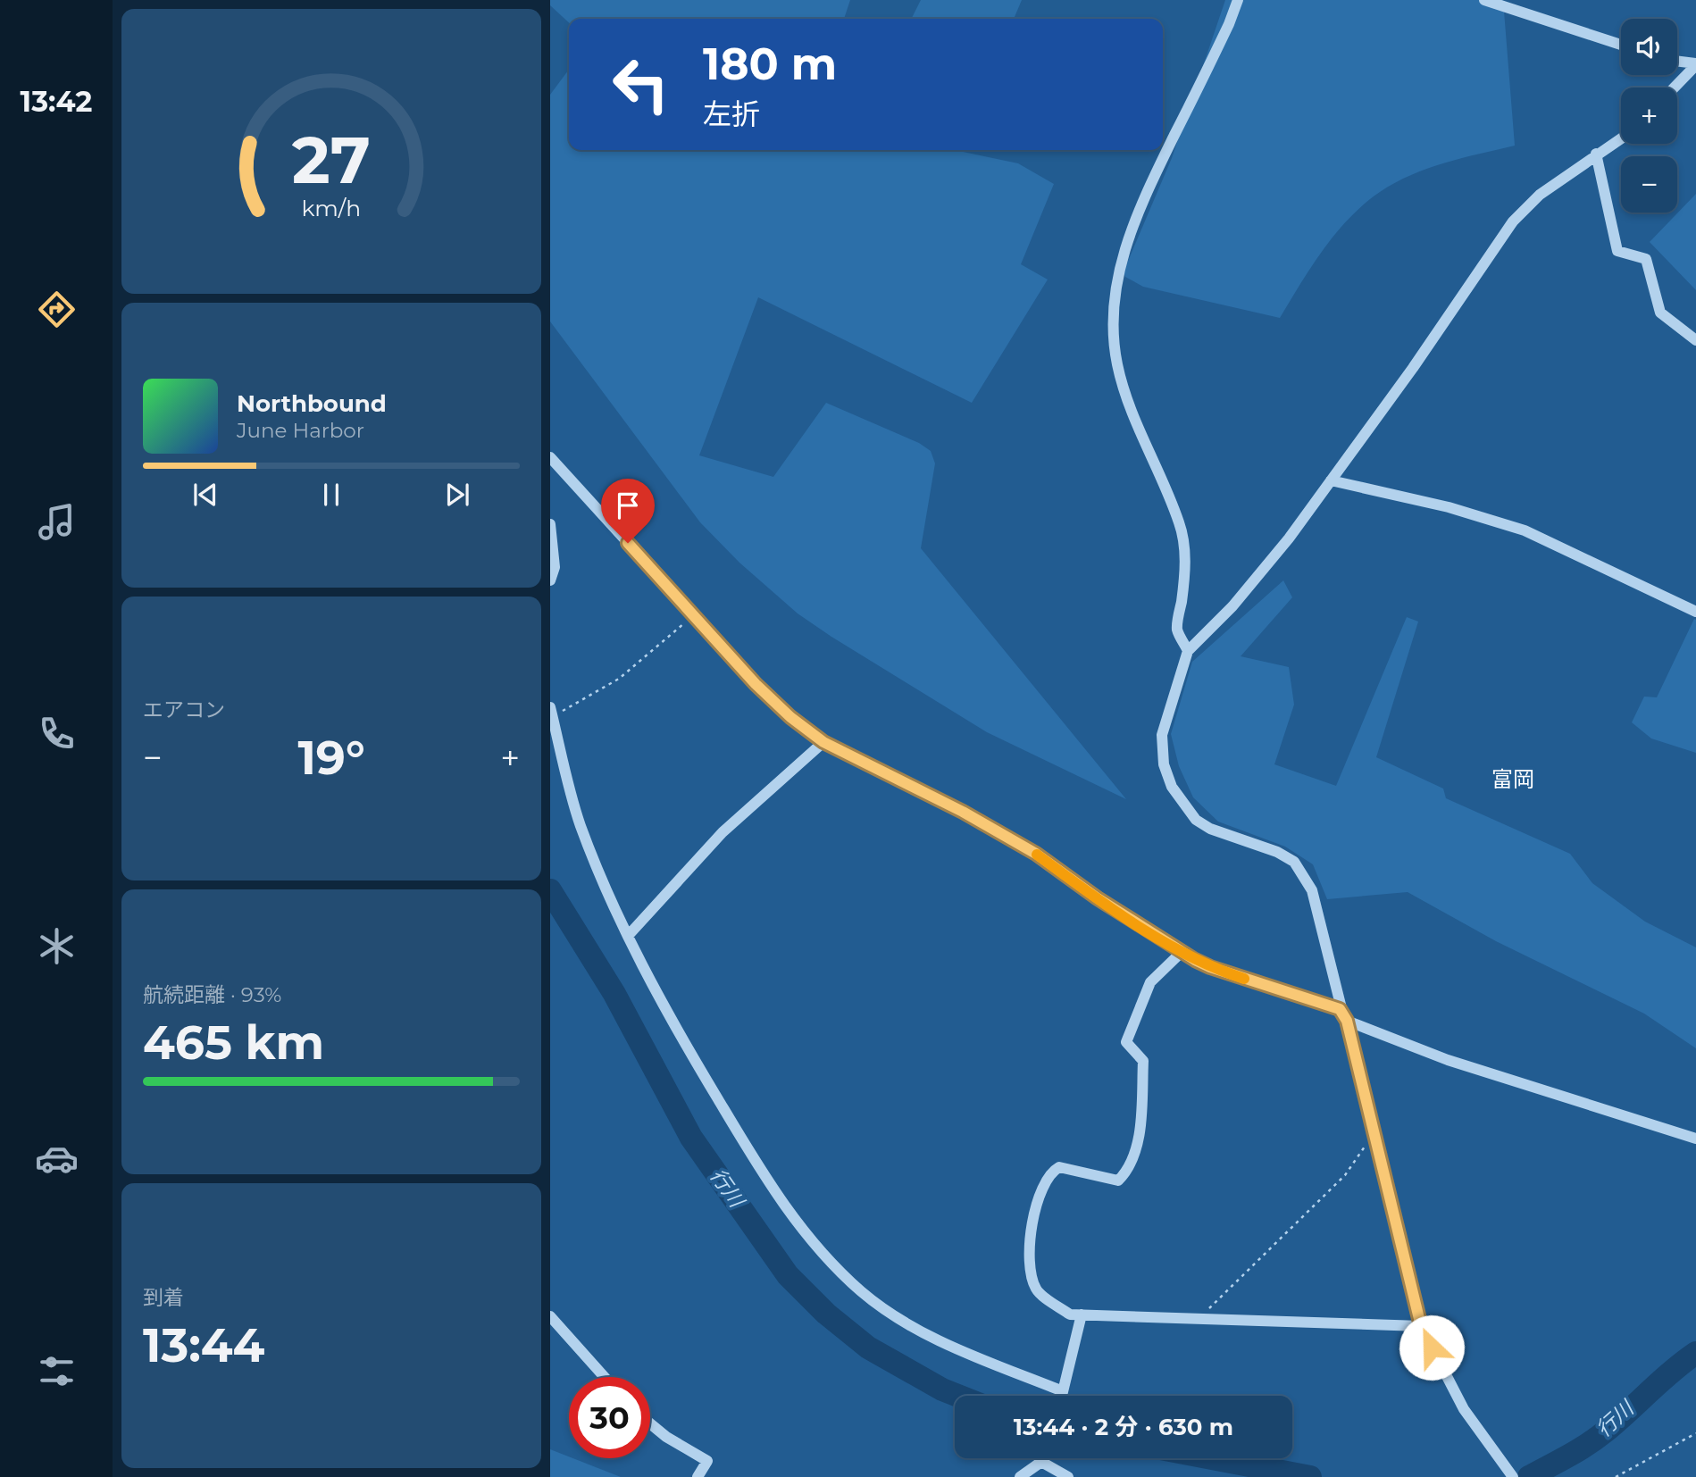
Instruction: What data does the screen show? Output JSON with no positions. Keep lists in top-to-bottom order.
{
  "districts": ["富岡"],
  "water": ["行川"],
  "page": {
    "tabs": "13:42",
    "map_buttons": ["+", "−"],
    "turn": ["180 m", "左折"],
    "song": ["Northbound", "June Harbor"],
    "tile": [
      "エアコン",
      ["航続距離 · 93%", "465 km"],
      ["到着", "13:44"]
    ],
    "heat": ["−", "19°", "+"],
    "limit": "30",
    "trip": "13:44 · 2 分 · 630 m",
    "gauge": ["27", "km/h"]
  }
}
